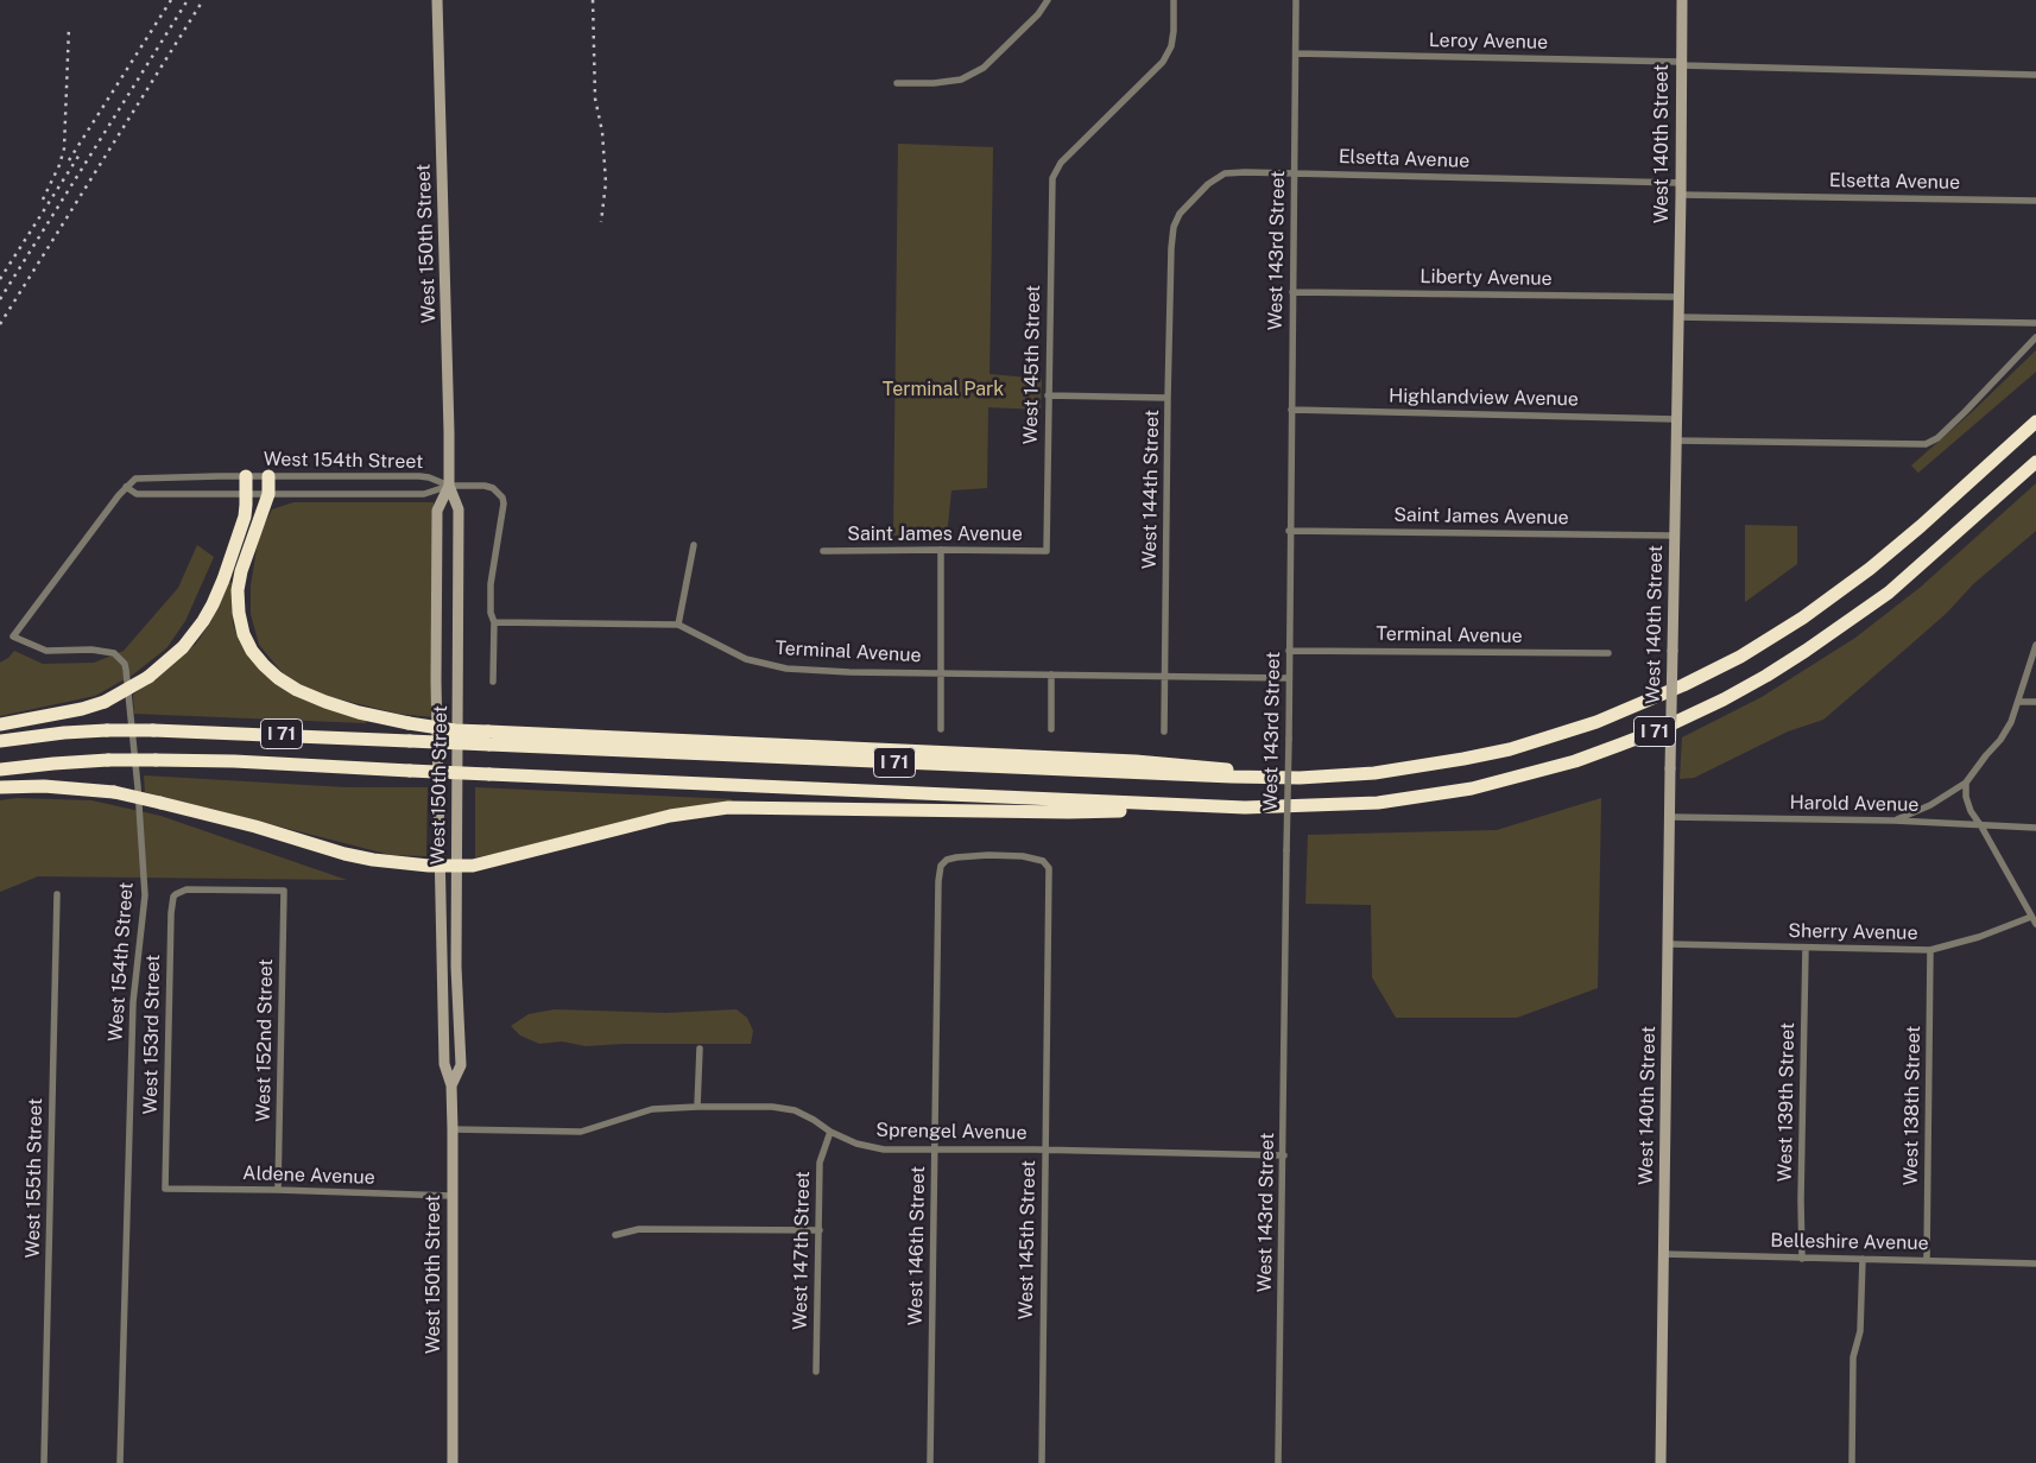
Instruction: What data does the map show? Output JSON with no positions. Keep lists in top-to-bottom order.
{
  "streets": {
    "highway": ["I 71"],
    "main road": ["West 140th Street", "West 150th Street"],
    "street": [
      "Leroy Avenue",
      "Elsetta Avenue",
      "West 143rd Street",
      "Liberty Avenue",
      "West 145th Street",
      "Highlandview Avenue",
      "West 154th Street",
      "West 144th Street",
      "Saint James Avenue",
      "Terminal Avenue",
      "Harold Avenue",
      "Sherry Avenue",
      "West 153rd Street",
      "West 152nd Street",
      "West 139th Street",
      "West 138th Street",
      "Sprengel Avenue",
      "Aldene Avenue",
      "West 155th Street",
      "Belleshire Avenue",
      "West 146th Street",
      "West 147th Street"
    ]
  },
  "crossings": [
    ["Leroy Avenue", "West 140th Street"],
    ["Leroy Avenue", "West 143rd Street"],
    ["West 140th Street", "Elsetta Avenue"],
    ["West 140th Street", "Liberty Avenue"],
    ["West 140th Street", "Highlandview Avenue"],
    ["West 140th Street", "Saint James Avenue"],
    ["West 140th Street", "Harold Avenue"],
    ["West 140th Street", "Sherry Avenue"],
    ["West 140th Street", "Belleshire Avenue"],
    ["Elsetta Avenue", "West 143rd Street"],
    ["Elsetta Avenue", "West 144th Street"],
    ["West 150th Street", "West 154th Street"],
    ["West 150th Street", "Sprengel Avenue"],
    ["West 150th Street", "Aldene Avenue"],
    ["West 143rd Street", "Liberty Avenue"],
    ["West 143rd Street", "Highlandview Avenue"],
    ["West 143rd Street", "Saint James Avenue"],
    ["West 143rd Street", "Terminal Avenue"],
    ["West 143rd Street", "Sprengel Avenue"],
    ["West 145th Street", "Saint James Avenue"],
    ["West 145th Street", "Sprengel Avenue"],
    ["West 145th Street", "West 146th Street"],
    ["West 144th Street", "Terminal Avenue"],
    ["Sherry Avenue", "West 139th Street"],
    ["Sherry Avenue", "West 138th Street"],
    ["West 153rd Street", "West 152nd Street"],
    ["West 153rd Street", "Aldene Avenue"],
    ["West 152nd Street", "Aldene Avenue"],
    ["West 139th Street", "Belleshire Avenue"],
    ["West 138th Street", "Belleshire Avenue"],
    ["Sprengel Avenue", "West 146th Street"],
    ["Sprengel Avenue", "West 147th Street"]
  ],
  "parks": ["Terminal Park"]
}
